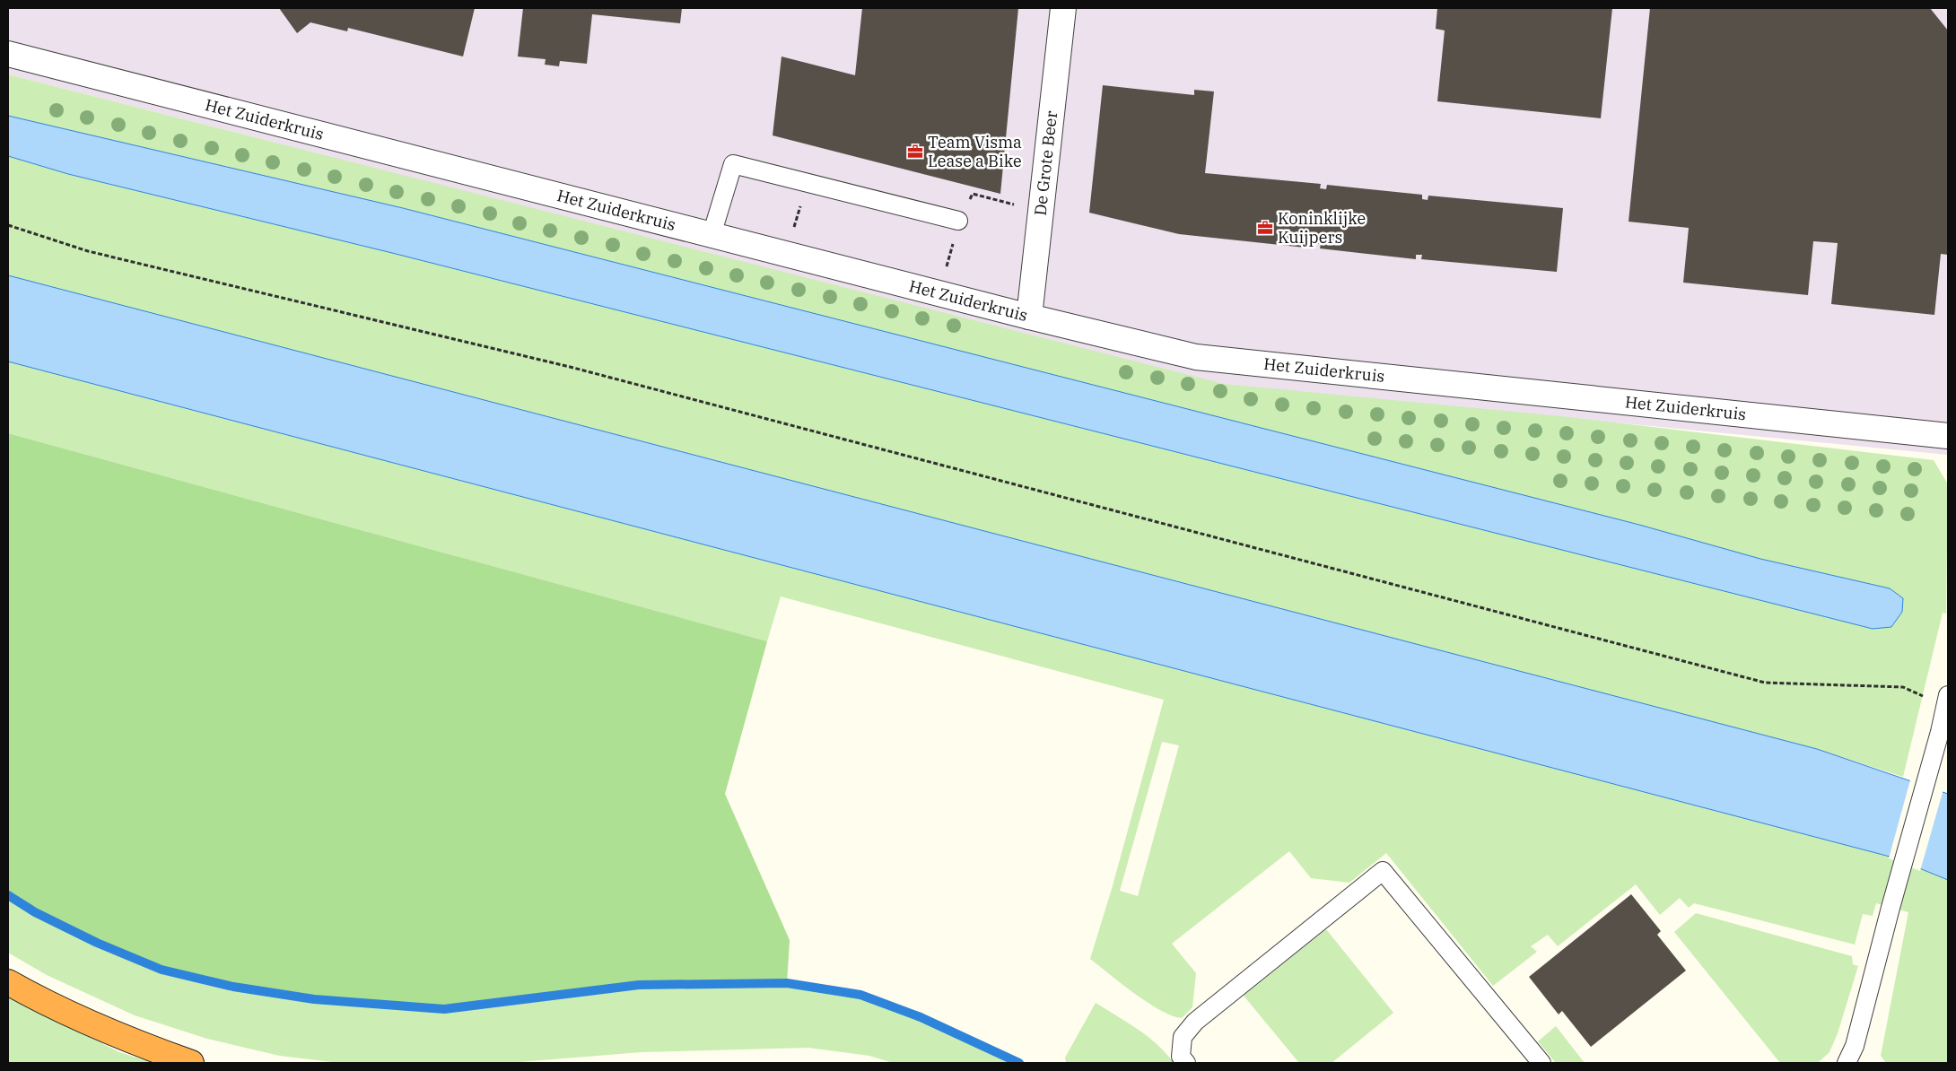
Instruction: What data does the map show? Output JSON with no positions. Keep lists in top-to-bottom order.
{
  "streets": {
    "street": ["Het Zuiderkruis", "De Grote Beer"]
  },
  "crossings": [
    ["Het Zuiderkruis", "De Grote Beer"]
  ],
  "places": {
    "office": ["Team Visma Lease a Bike", "Koninklijke Kuijpers"]
  }
}
